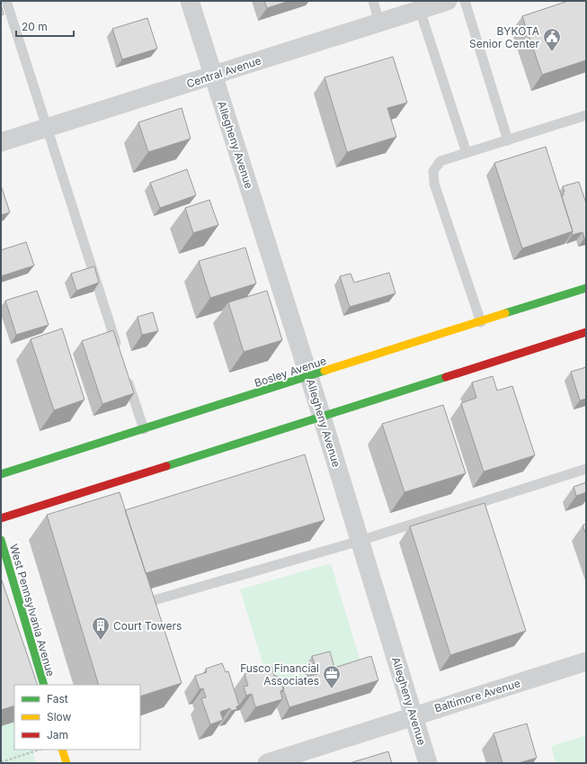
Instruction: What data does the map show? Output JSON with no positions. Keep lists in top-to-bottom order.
{
  "streets": {
    "main road": ["Bosley Avenue", "West Pennsylvania Avenue"],
    "street": ["Central Avenue", "Allegheny Avenue", "Baltimore Avenue"]
  },
  "crossings": [
    ["Central Avenue", "Allegheny Avenue"],
    ["Allegheny Avenue", "Bosley Avenue"],
    ["Allegheny Avenue", "Baltimore Avenue"]
  ],
  "places": {
    "public building": ["BYKOTA Senior Center"],
    "building": ["Court Towers"],
    "office": ["Fusco Financial Associates"]
  },
  "legend": ["Fast", "Slow", "Jam"],
  "scale_bar": "20 m"
}
